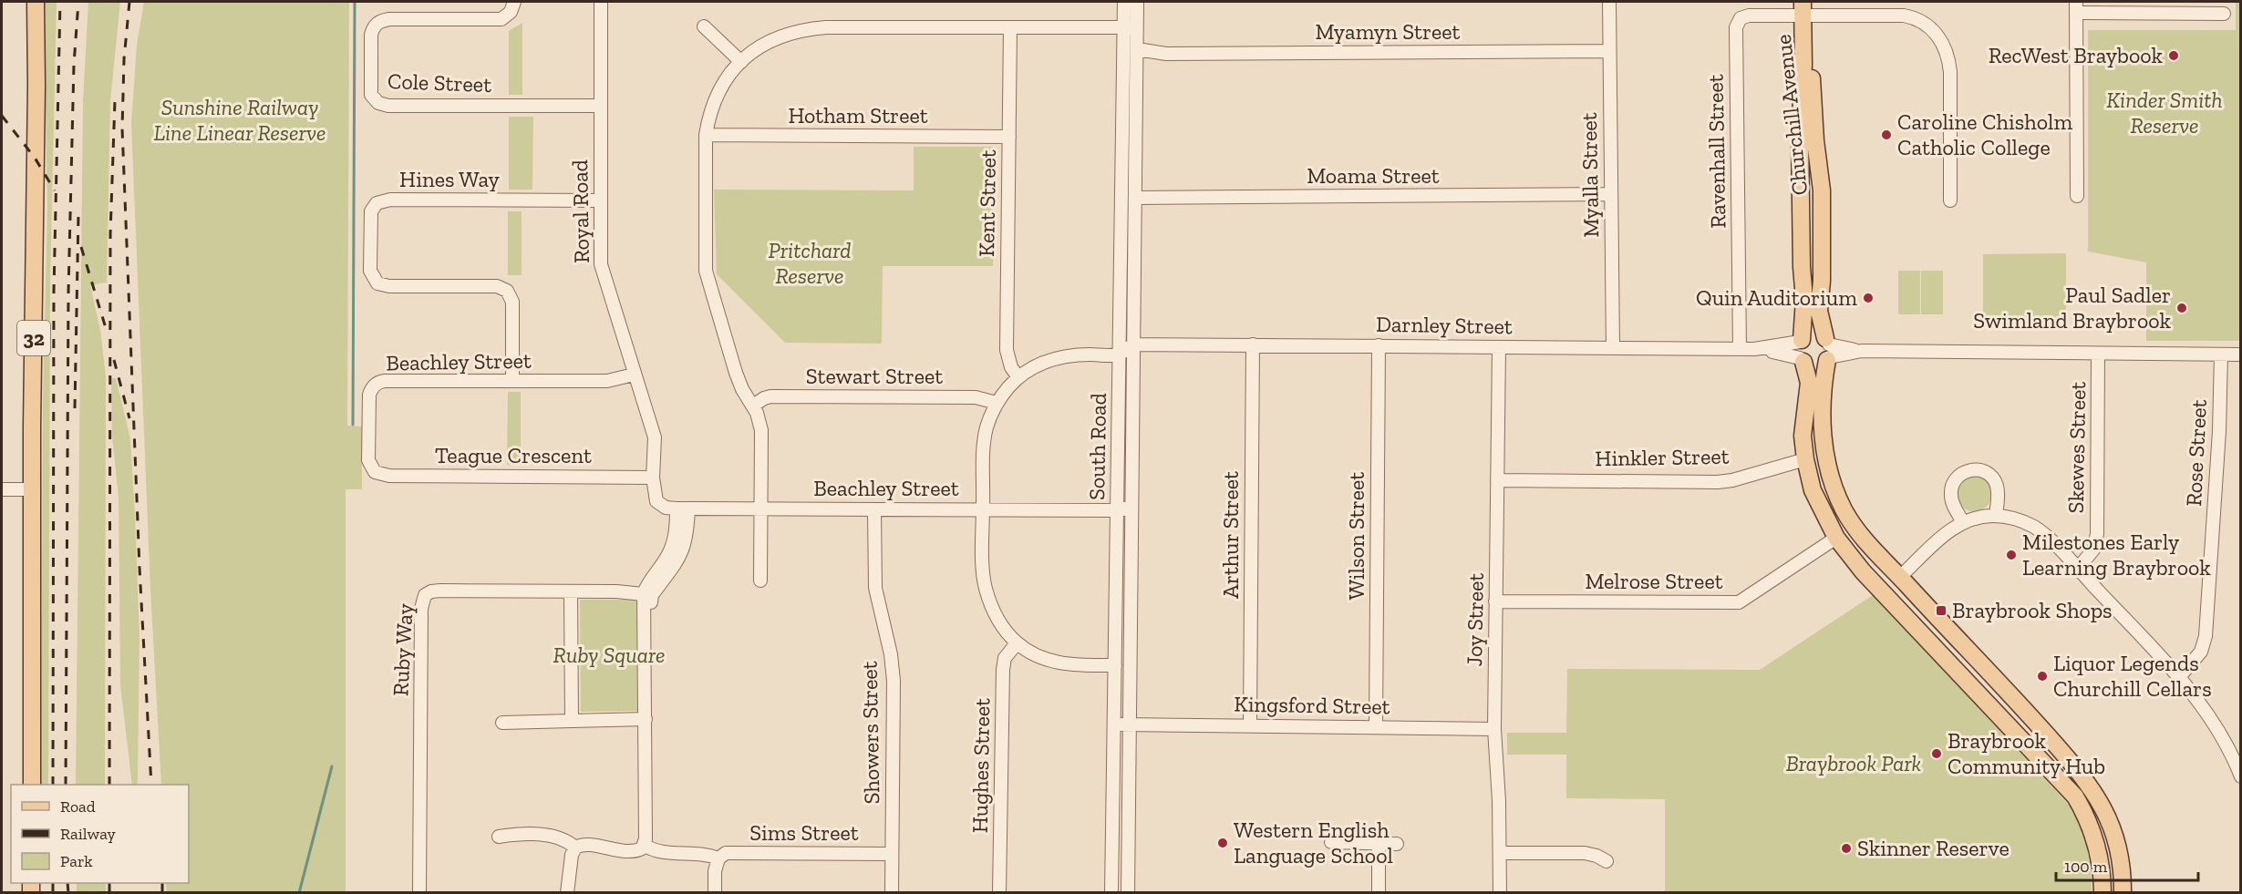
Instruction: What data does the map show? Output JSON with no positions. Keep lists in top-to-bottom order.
{
  "streets": {
    "main road": [
      "Churchill Avenue",
      "32",
      "Hinkler Street",
      "Melrose Street"
    ],
    "street": [
      "Myamyn Street",
      "Cole Street",
      "Hotham Street",
      "Ravenhall Street",
      "Myalla Street",
      "Moama Street",
      "Hines Way",
      "Kent Street",
      "Royal Road",
      "Darnley Street",
      "Beachley Street",
      "Stewart Street",
      "South Road",
      "Skewes Street",
      "Rose Street",
      "Teague Crescent",
      "Arthur Street",
      "Wilson Street",
      "Joy Street",
      "Ruby Way",
      "Kingsford Street",
      "Showers Street",
      "Hughes Street",
      "Sims Street"
    ]
  },
  "crossings": [
    ["Myamyn Street", "Myalla Street"],
    ["Myamyn Street", "South Road"],
    ["Cole Street", "Royal Road"],
    ["Churchill Avenue", "Ravenhall Street"],
    ["Churchill Avenue", "Darnley Street"],
    ["Churchill Avenue", "Hinkler Street"],
    ["Churchill Avenue", "Melrose Street"],
    ["Hotham Street", "Kent Street"],
    ["Ravenhall Street", "Darnley Street"],
    ["Myalla Street", "Moama Street"],
    ["Myalla Street", "Darnley Street"],
    ["Moama Street", "South Road"],
    ["Hines Way", "Royal Road"],
    ["Hines Way", "Beachley Street"],
    ["Royal Road", "Beachley Street"],
    ["Royal Road", "Teague Crescent"],
    ["Darnley Street", "South Road"],
    ["Darnley Street", "Arthur Street"],
    ["Darnley Street", "Wilson Street"],
    ["Darnley Street", "Joy Street"],
    ["Beachley Street", "South Road"],
    ["Beachley Street", "Teague Crescent"],
    ["Beachley Street", "Showers Street"],
    ["South Road", "Kingsford Street"],
    ["Hinkler Street", "Joy Street"],
    ["Arthur Street", "Kingsford Street"],
    ["Wilson Street", "Kingsford Street"],
    ["Melrose Street", "Joy Street"],
    ["Joy Street", "Kingsford Street"],
    ["Showers Street", "Sims Street"]
  ],
  "parks": [
    "Kinder Smith Reserve",
    "Sunshine Railway Line Linear Reserve",
    "Pritchard Reserve",
    "Ruby Square",
    "Braybrook Park"
  ],
  "places": {
    "other": [
      "RecWest Braybook",
      "Caroline Chisholm Catholic College",
      "Quin Auditorium",
      "Paul Sadler Swimland Braybrook",
      "Milestones Early Learning Braybrook",
      "Liquor Legends Churchill Cellars",
      "Braybrook Community Hub",
      "Western English Language School",
      "Skinner Reserve"
    ],
    "transit": ["Braybrook Shops"]
  },
  "legend": ["Road", "Railway", "Park"],
  "scale_bar": "100 m"
}
